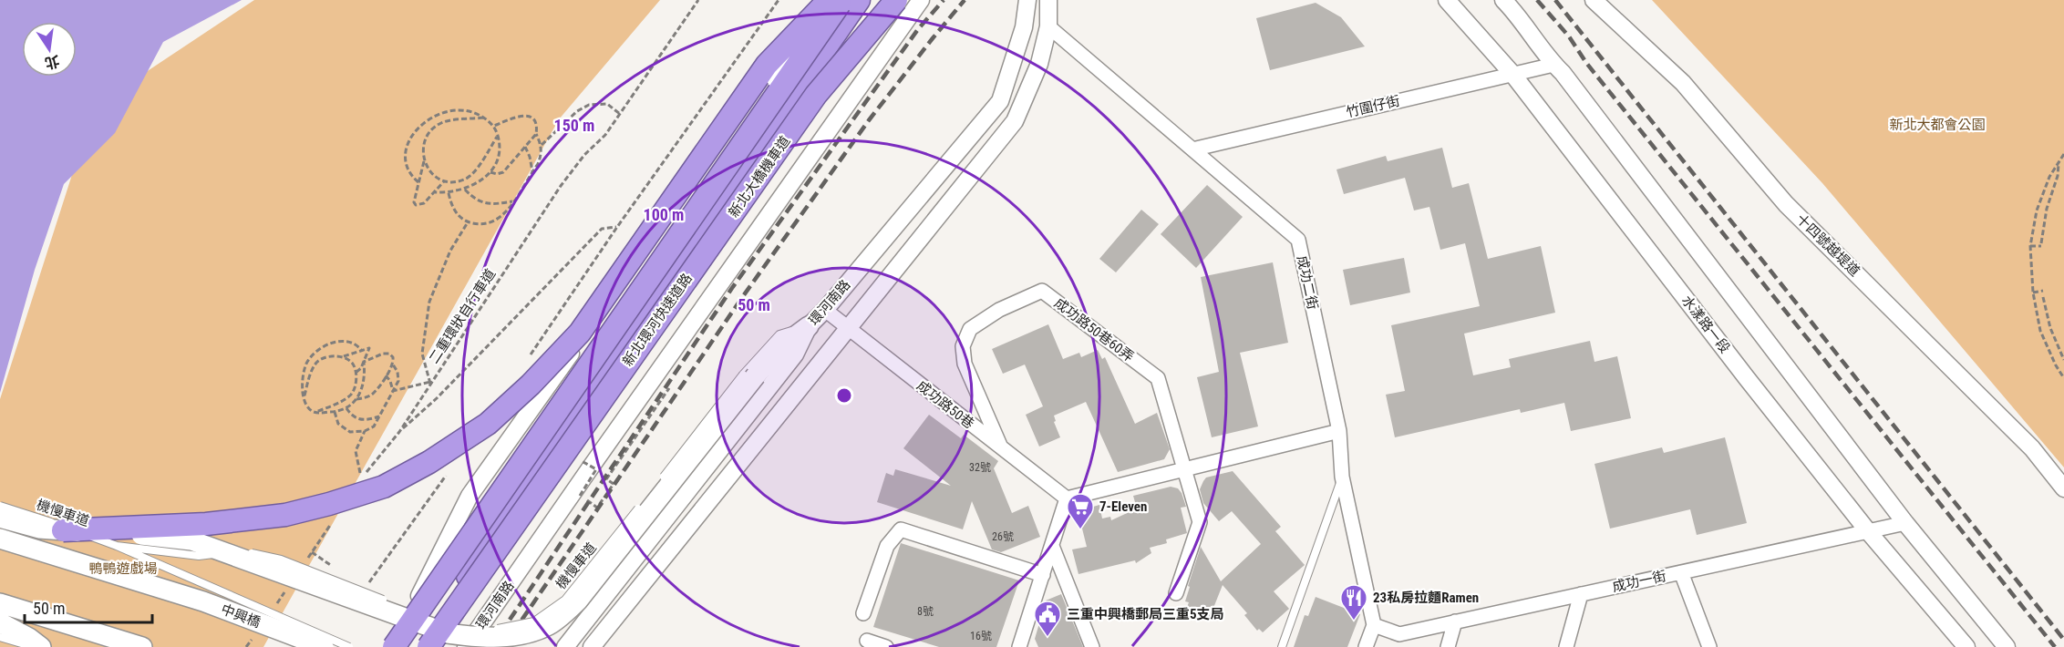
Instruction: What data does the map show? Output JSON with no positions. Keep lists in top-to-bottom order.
{
  "streets": {
    "highway": ["新北環河快速道路"],
    "main road": ["中興橋"],
    "street": [
      "竹圍仔街",
      "新北大橋機車道",
      "十四號越堤道",
      "成功二街",
      "環河南路",
      "水漾路一段",
      "成功路50巷60弄",
      "成功路50巷",
      "成功一街"
    ],
    "lane": ["機慢車道"],
    "path": ["二重環狀自行車道"]
  },
  "crossings": [
    ["竹圍仔街", "成功二街"],
    ["竹圍仔街", "水漾路一段"],
    ["新北大橋機車道", "環河南路"],
    ["成功二街", "成功一街"],
    ["環河南路", "成功路50巷"],
    ["水漾路一段", "成功一街"],
    ["成功路50巷60弄", "成功路50巷"]
  ],
  "parks": ["新北大都會公園", "鴨鴨遊戲場"],
  "places": {
    "supermarket": ["7-Eleven"],
    "restaurant": ["23私房拉麵Ramen"],
    "public building": ["三重中興橋郵局三重5支局"]
  },
  "house_numbers": [
    "32號",
    "26號",
    "8號",
    "16號"
  ],
  "scale_bar": "50 m",
  "north": "bottom",
  "rings": ["150 m", "100 m", "50 m"]
}
